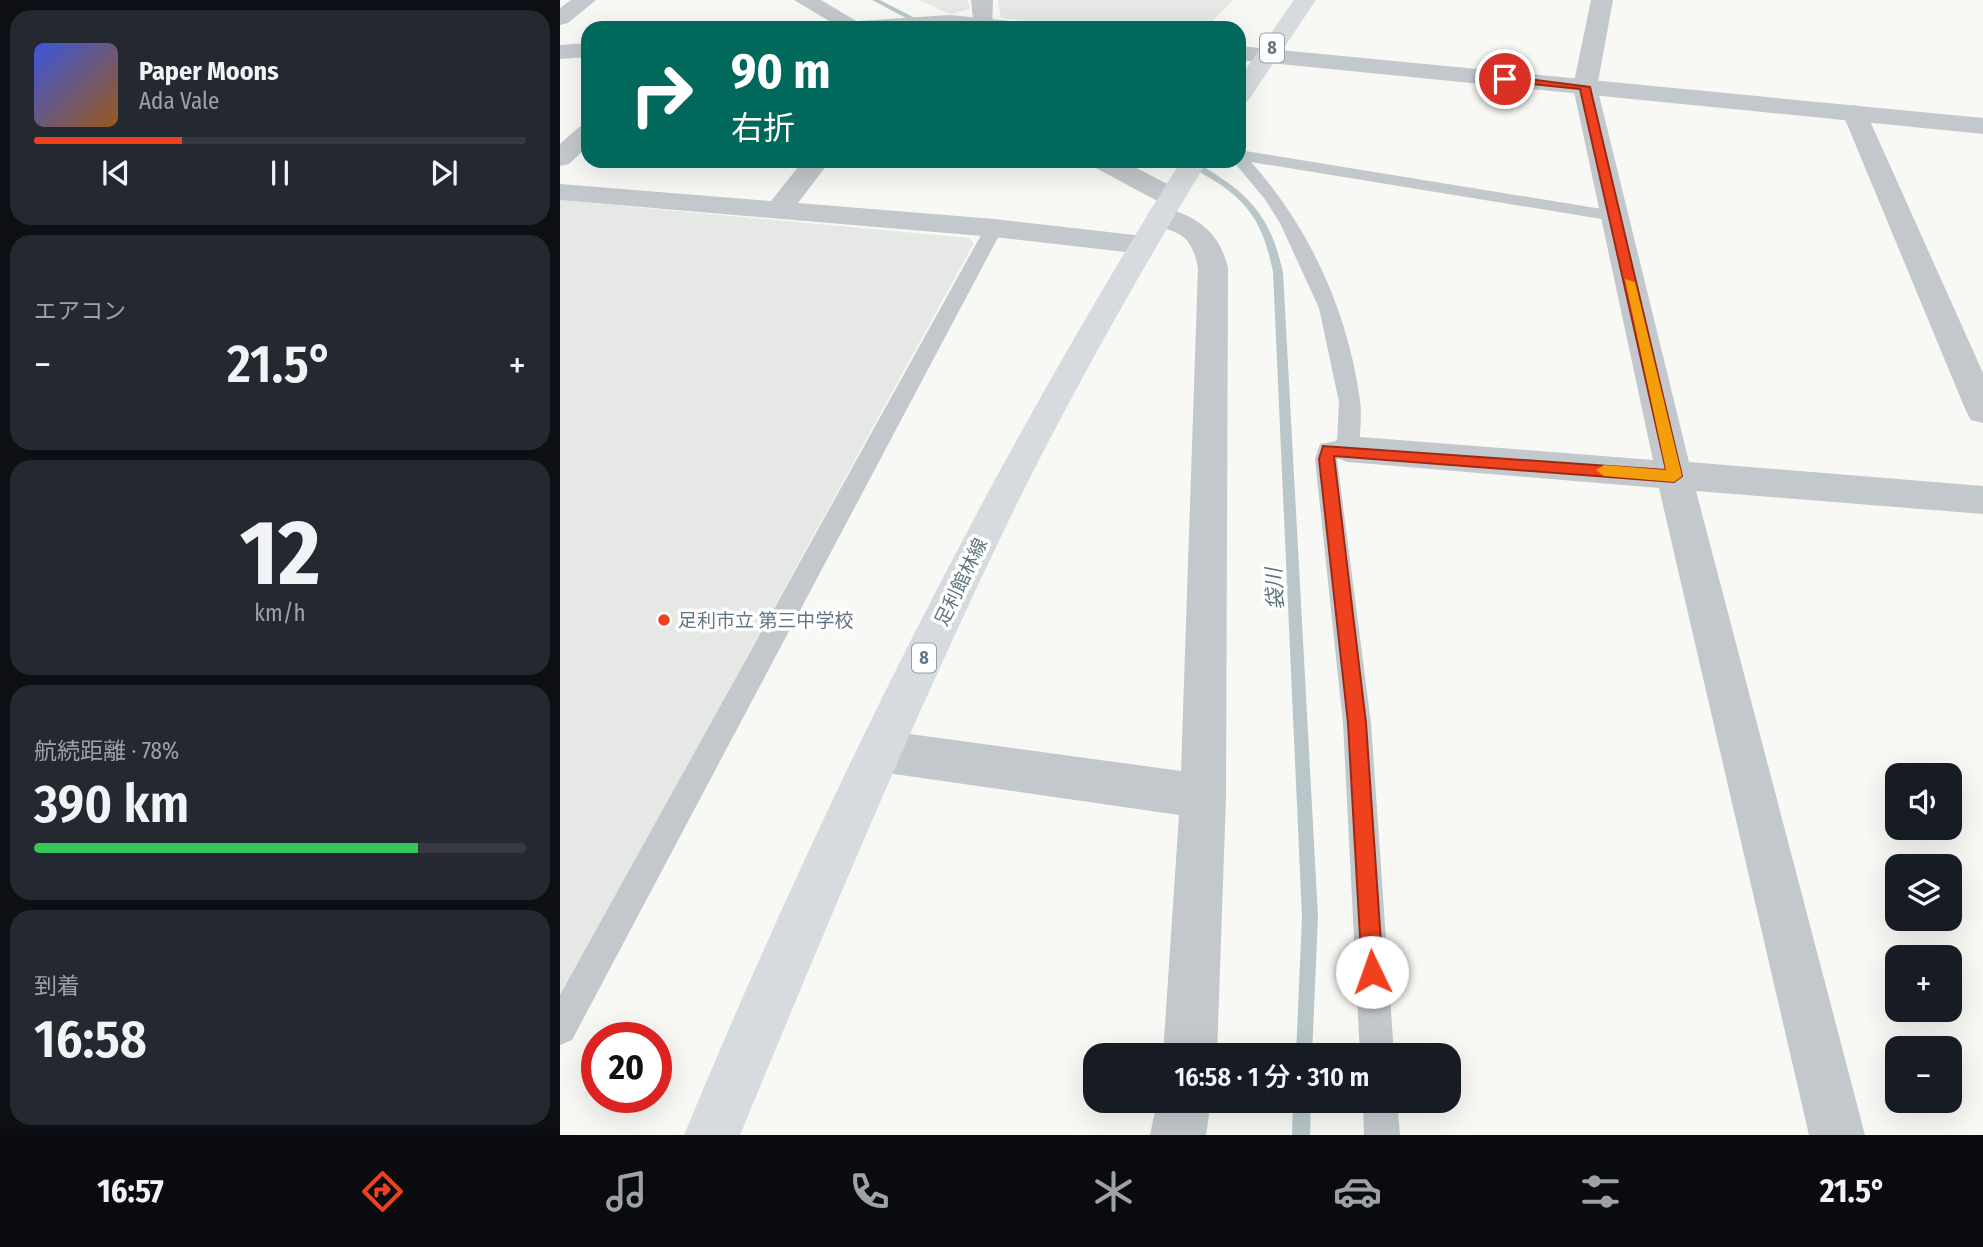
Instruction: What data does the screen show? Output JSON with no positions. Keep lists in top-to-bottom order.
{
  "streets": {
    "main road": ["8", "足利館林線"]
  },
  "water": ["袋川"],
  "places": ["足利市立 第三中学校"],
  "page": {
    "turn": ["90 m", "右折"],
    "song": ["Paper Moons", "Ada Vale"],
    "tile": [
      "エアコン",
      ["12", "km/h"],
      ["航続距離 · 78%", "390 km"],
      ["到着", "16:58"]
    ],
    "heat": ["−", "21.5°", "+"],
    "map_buttons": ["+", "−"],
    "limit": "20",
    "trip": "16:58 · 1 分 · 310 m",
    "tabs": ["16:57", "21.5°"]
  }
}
